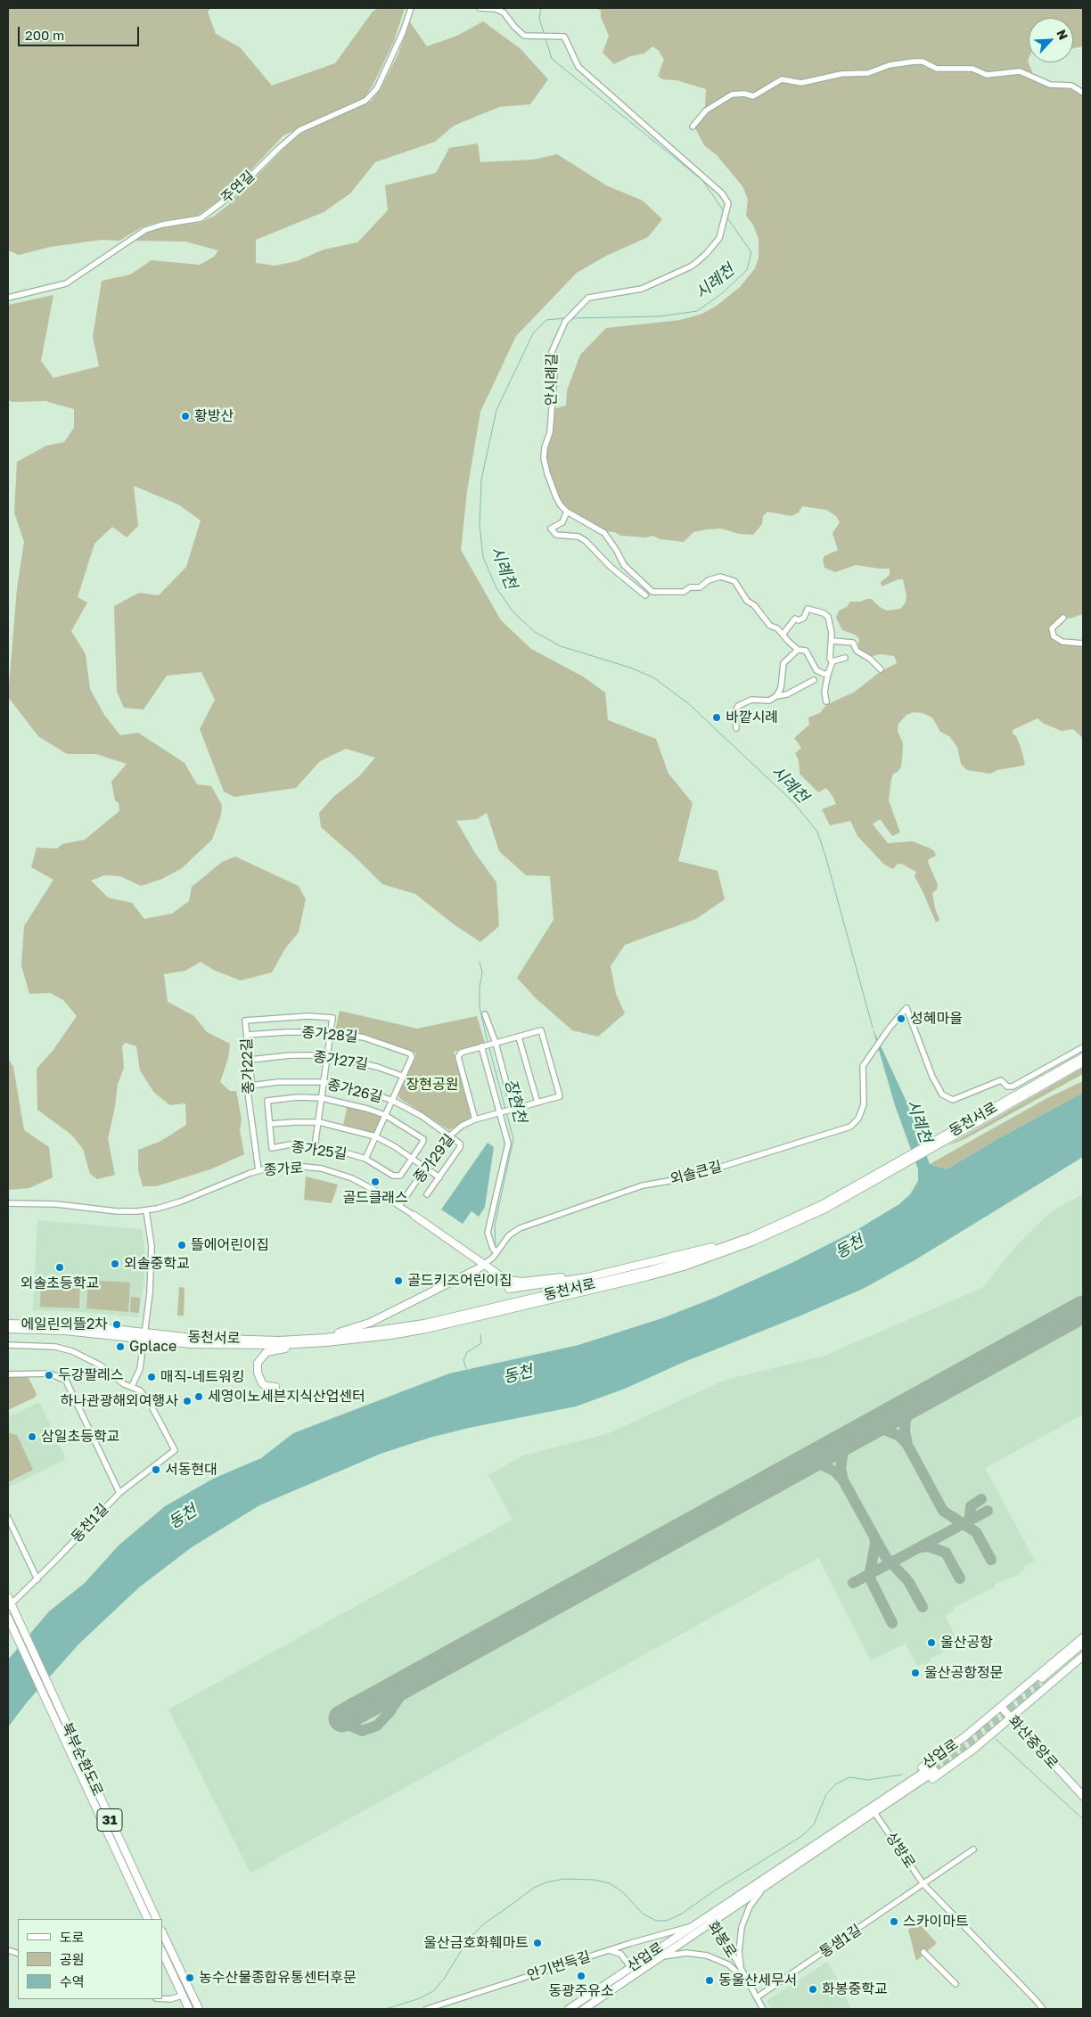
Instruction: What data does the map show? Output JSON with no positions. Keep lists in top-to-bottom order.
{
  "streets": {
    "main road": [
      "동천서로",
      "화산중앙로",
      "산업로",
      "북부순환도로",
      "31"
    ],
    "street": [
      "주연길",
      "안시례길",
      "종가28길",
      "종가27길",
      "종가22길",
      "종가26길",
      "종가25길",
      "종가29길",
      "종가로",
      "외솔큰길",
      "동천1길",
      "상방로",
      "화봉로",
      "통샘1길",
      "안기번득길"
    ]
  },
  "crossings": [
    ["종가28길", "종가27길"],
    ["종가28길", "종가22길"],
    ["종가27길", "종가22길"],
    ["종가22길", "종가26길"],
    ["종가22길", "종가로"],
    ["종가26길", "종가29길"],
    ["종가25길", "종가29길"],
    ["종가29길", "종가로"],
    ["동천1길", "북부순환도로"],
    ["화산중앙로", "산업로"],
    ["산업로", "상방로"],
    ["산업로", "화봉로"],
    ["산업로", "안기번득길"],
    ["상방로", "통샘1길"],
    ["화봉로", "통샘1길"]
  ],
  "water": ["시례천", "장현천", "동천"],
  "parks": ["장현공원"],
  "places": [
    "황방산",
    "바깥시례",
    "성혜마을",
    "골드클래스",
    "뜰에어린이집",
    "외솔중학교",
    "외솔초등학교",
    "골드키즈어린이집",
    "에일린의뜰2차",
    "Gplace",
    "두강팔레스",
    "매직-네트워킹",
    "세영이노세븐지식산업센터",
    "하나관광해외여행사",
    "삼일초등학교",
    "서동현대",
    "울산공항",
    "울산공항정문",
    "스카이마트",
    "울산금호화훼마트",
    "동광주유소",
    "농수산물종합유통센터후문",
    "동울산세무서",
    "화봉중학교"
  ],
  "legend": ["도로", "공원", "수역"],
  "scale_bar": "200 m",
  "north": "top right"
}
